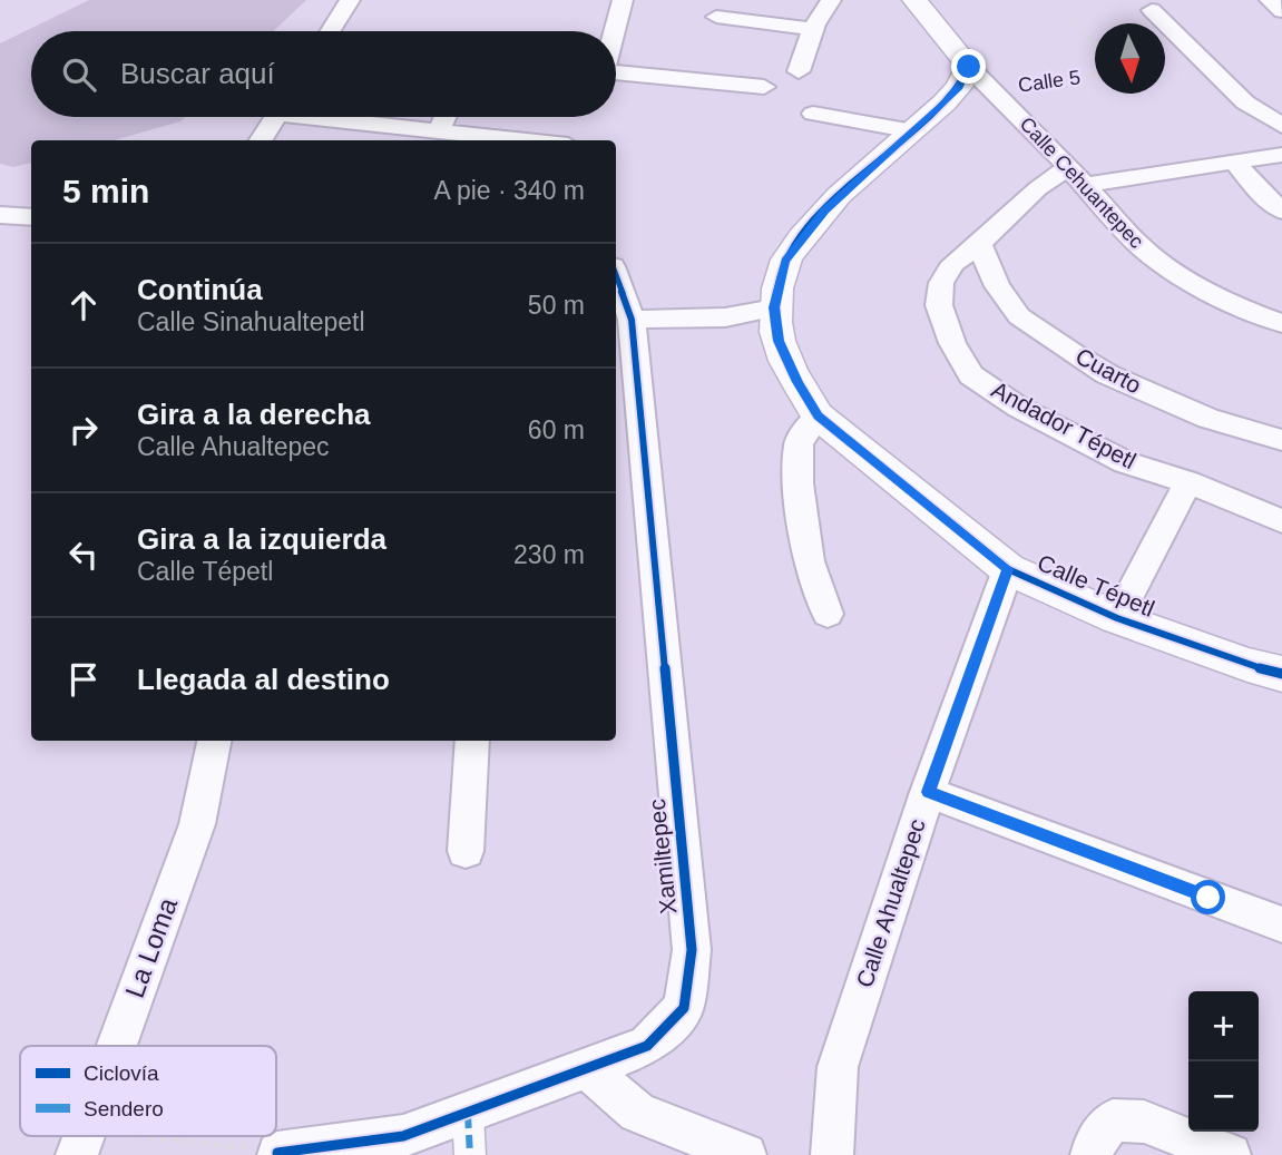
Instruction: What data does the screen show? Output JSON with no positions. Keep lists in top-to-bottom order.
{
  "streets": {
    "street": [
      "Calle Cehuantepec",
      "Cuarto",
      "Andador Tépetl",
      "Calle Tépetl",
      "Xamiltepec",
      "Calle Ahualtepec",
      "La Loma"
    ],
    "path": ["Calle 5"]
  },
  "crossings": [
    ["Calle 5", "Calle Cehuantepec"],
    ["Calle 5", "Calle Tépetl"],
    ["Calle Cehuantepec", "Andador Tépetl"],
    ["Calle Cehuantepec", "Calle Tépetl"],
    ["Cuarto", "Andador Tépetl"],
    ["Calle Tépetl", "Calle Ahualtepec"]
  ],
  "legend": ["Ciclovía", "Sendero"],
  "north": "bottom",
  "page": {
    "search": "Buscar aquí",
    "heading": ["5 min", "A pie · 340 m"],
    "list": [
      ["Continúa", "Calle Sinahualtepetl", "50 m"],
      ["Gira a la derecha", "Calle Ahualtepec", "60 m"],
      ["Gira a la izquierda", "Calle Tépetl", "230 m"],
      "Llegada al destino"
    ],
    "map_buttons": ["+", "−"]
  }
}
